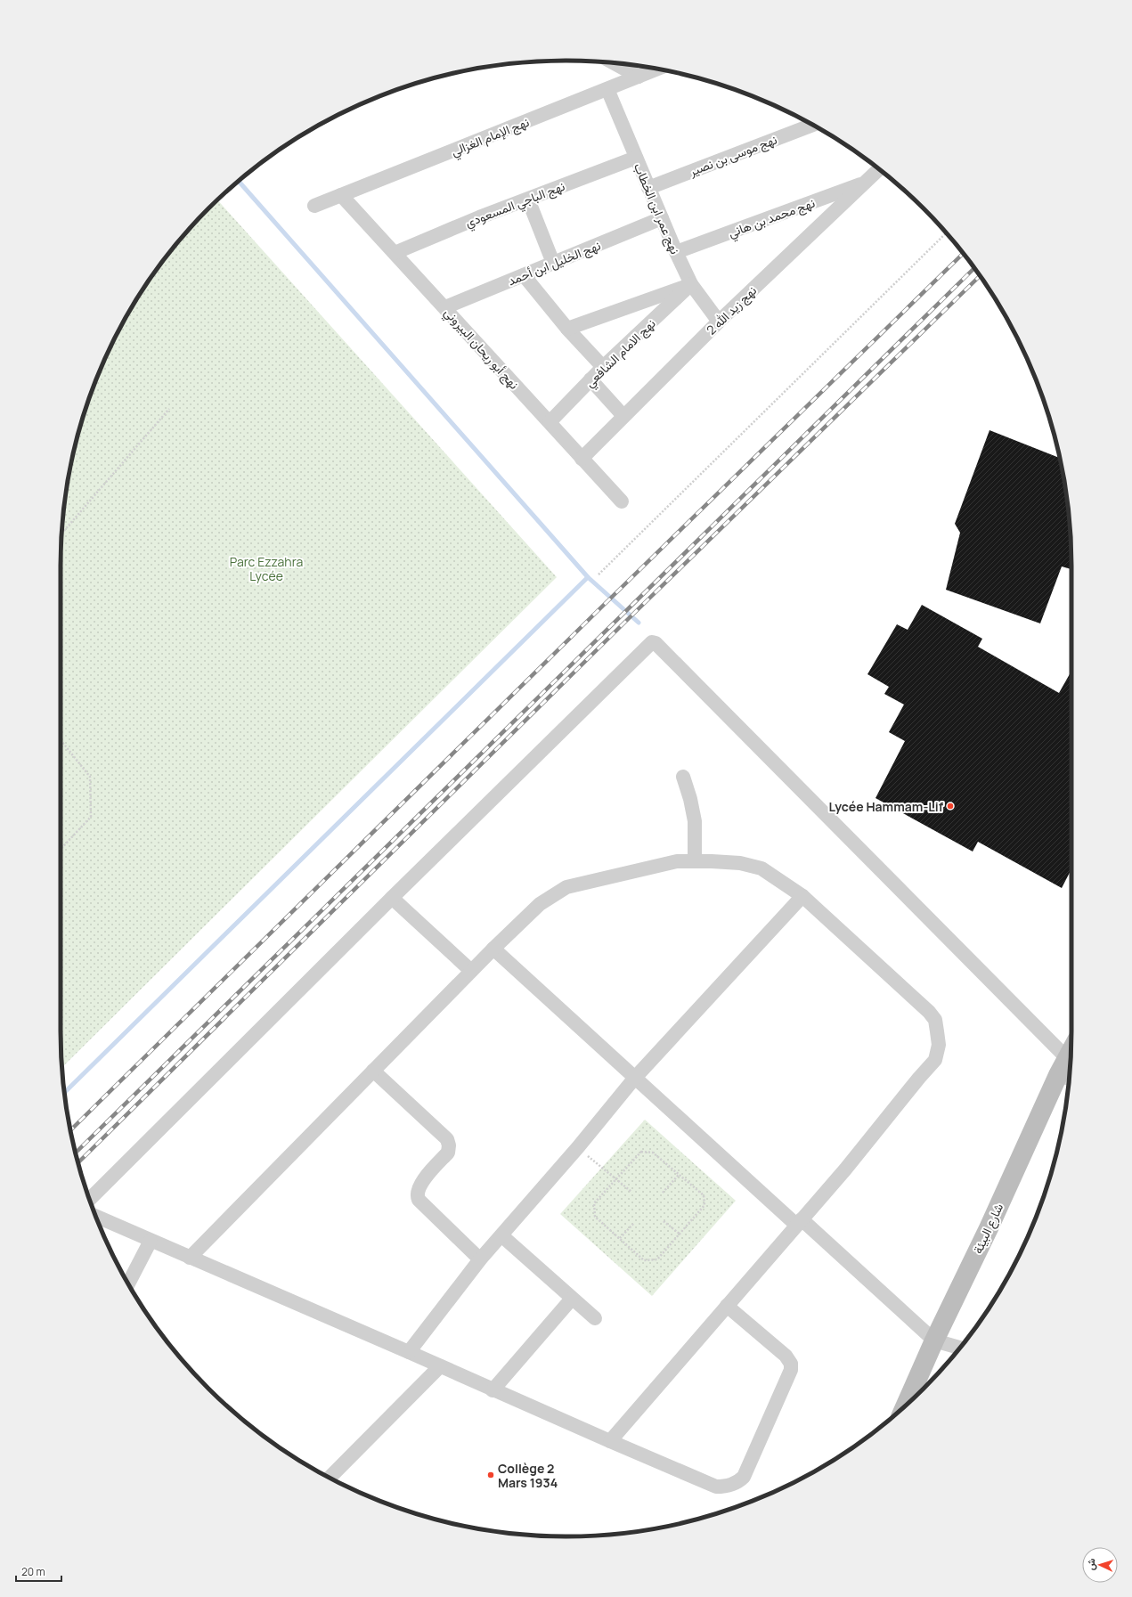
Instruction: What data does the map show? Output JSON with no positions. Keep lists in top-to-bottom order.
{
  "streets": {
    "main road": ["شارع البيئة"],
    "street": [
      "نهج الإمام الغزالي",
      "نهج موسى بن نصير",
      "نهج الباجي المسعودي",
      "نهج عمر ابن الخطاب",
      "نهج محمد بن هاني",
      "نهج الخليل ابن أحمد",
      "نهج زيد الله 2",
      "نهج أبو ريحان البيروني",
      "نهج الامام الشافعي"
    ]
  },
  "crossings": [
    ["نهج الإمام الغزالي", "نهج عمر ابن الخطاب"],
    ["نهج الإمام الغزالي", "نهج أبو ريحان البيروني"],
    ["نهج موسى بن نصير", "نهج عمر ابن الخطاب"],
    ["نهج الباجي المسعودي", "نهج عمر ابن الخطاب"],
    ["نهج الباجي المسعودي", "نهج أبو ريحان البيروني"],
    ["نهج عمر ابن الخطاب", "نهج محمد بن هاني"],
    ["نهج عمر ابن الخطاب", "نهج الخليل ابن أحمد"],
    ["نهج عمر ابن الخطاب", "نهج زيد الله 2"],
    ["نهج عمر ابن الخطاب", "نهج الامام الشافعي"],
    ["نهج محمد بن هاني", "نهج زيد الله 2"],
    ["نهج الخليل ابن أحمد", "نهج أبو ريحان البيروني"],
    ["نهج زيد الله 2", "نهج أبو ريحان البيروني"],
    ["نهج أبو ريحان البيروني", "نهج الامام الشافعي"]
  ],
  "parks": ["Parc Ezzahra Lycée"],
  "places": ["Lycée Hammam-Lif", "Collège 2 Mars 1934"],
  "scale_bar": "20 m",
  "north": "left"
}
